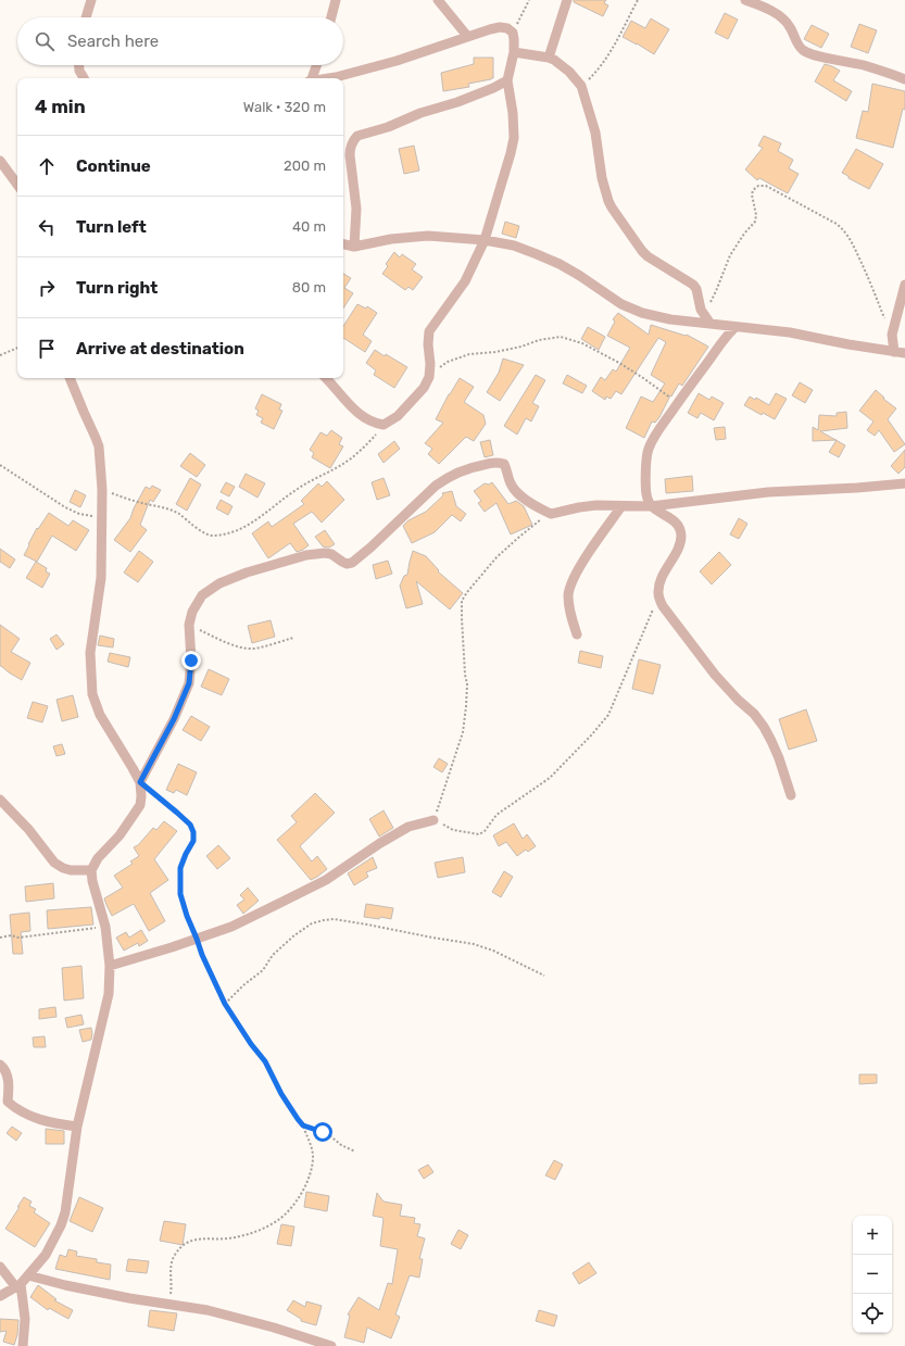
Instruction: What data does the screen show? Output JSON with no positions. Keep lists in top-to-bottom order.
{
  "page": {
    "search": "Search here",
    "heading": ["4 min", "Walk · 320 m"],
    "list": [
      ["Continue", "200 m"],
      ["Turn left", "40 m"],
      ["Turn right", "80 m"],
      "Arrive at destination"
    ],
    "map_buttons": ["+", "−"]
  }
}
